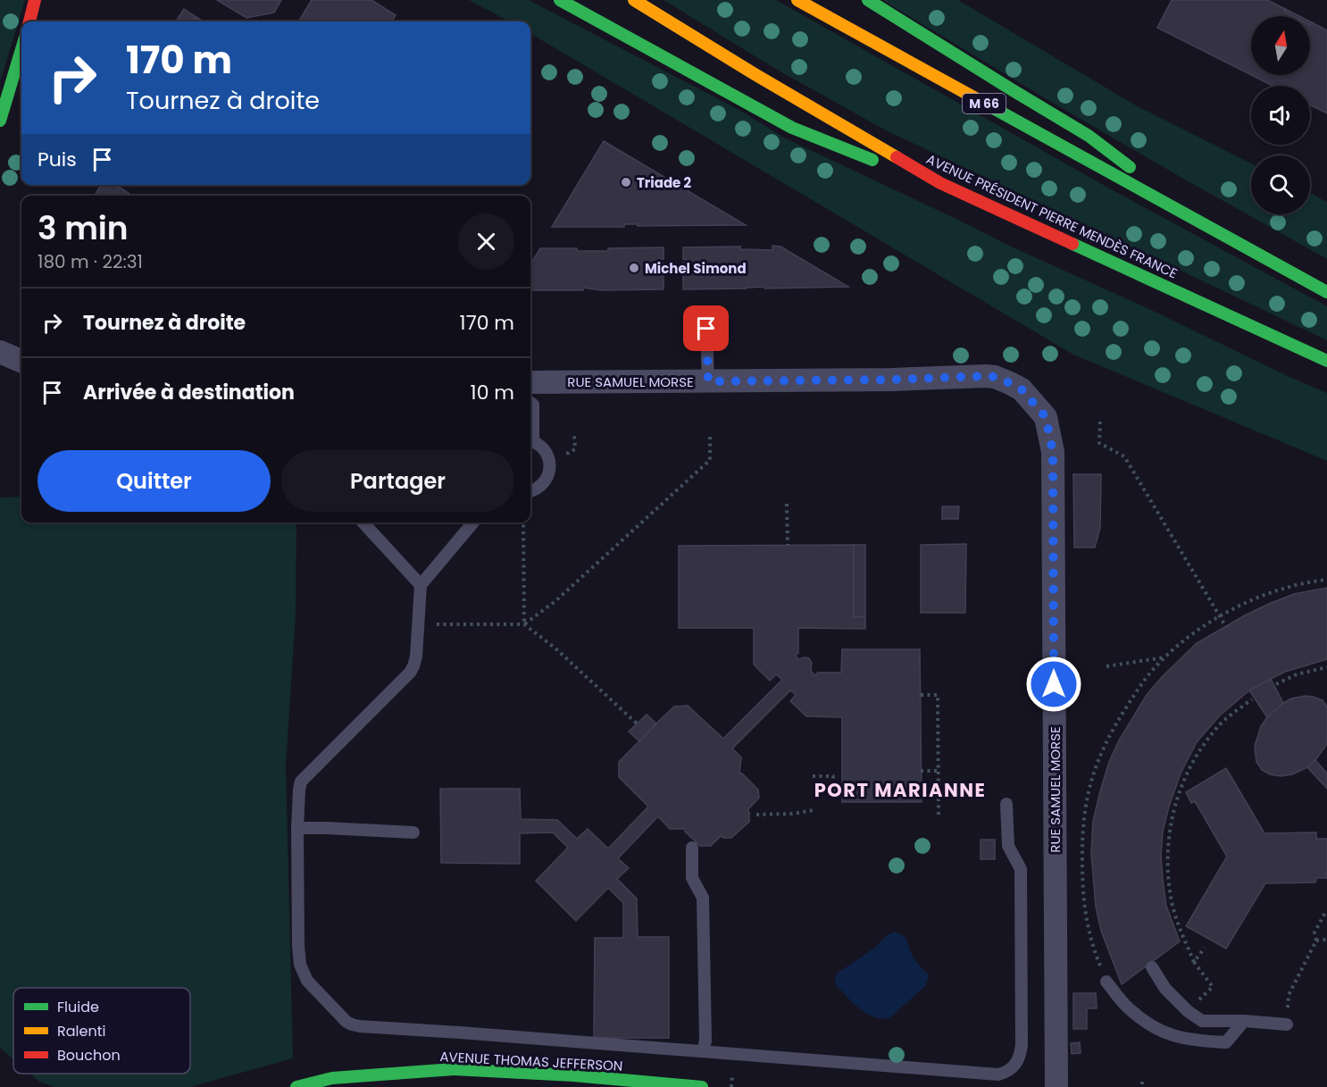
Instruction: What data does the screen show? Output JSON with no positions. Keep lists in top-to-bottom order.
{
  "streets": {
    "main road": ["M 66", "AVENUE PRÉSIDENT PIERRE MENDÈS FRANCE", "AVENUE THOMAS JEFFERSON"],
    "street": ["RUE SAMUEL MORSE"]
  },
  "districts": ["PORT MARIANNE"],
  "places": ["Triade 2", "Michel Simond"],
  "legend": ["Fluide", "Ralenti", "Bouchon"],
  "north": "top",
  "page": {
    "turn": ["170 m", "Tournez à droite"],
    "then": "Puis",
    "heading": ["3 min", "180 m · 22:31"],
    "list": [
      {
        "name": "Tournez à droite",
        "value": "170 m"
      },
      {
        "name": "Arrivée à destination",
        "value": "10 m"
      }
    ],
    "buttons": ["Quitter", "Partager"]
  }
}
